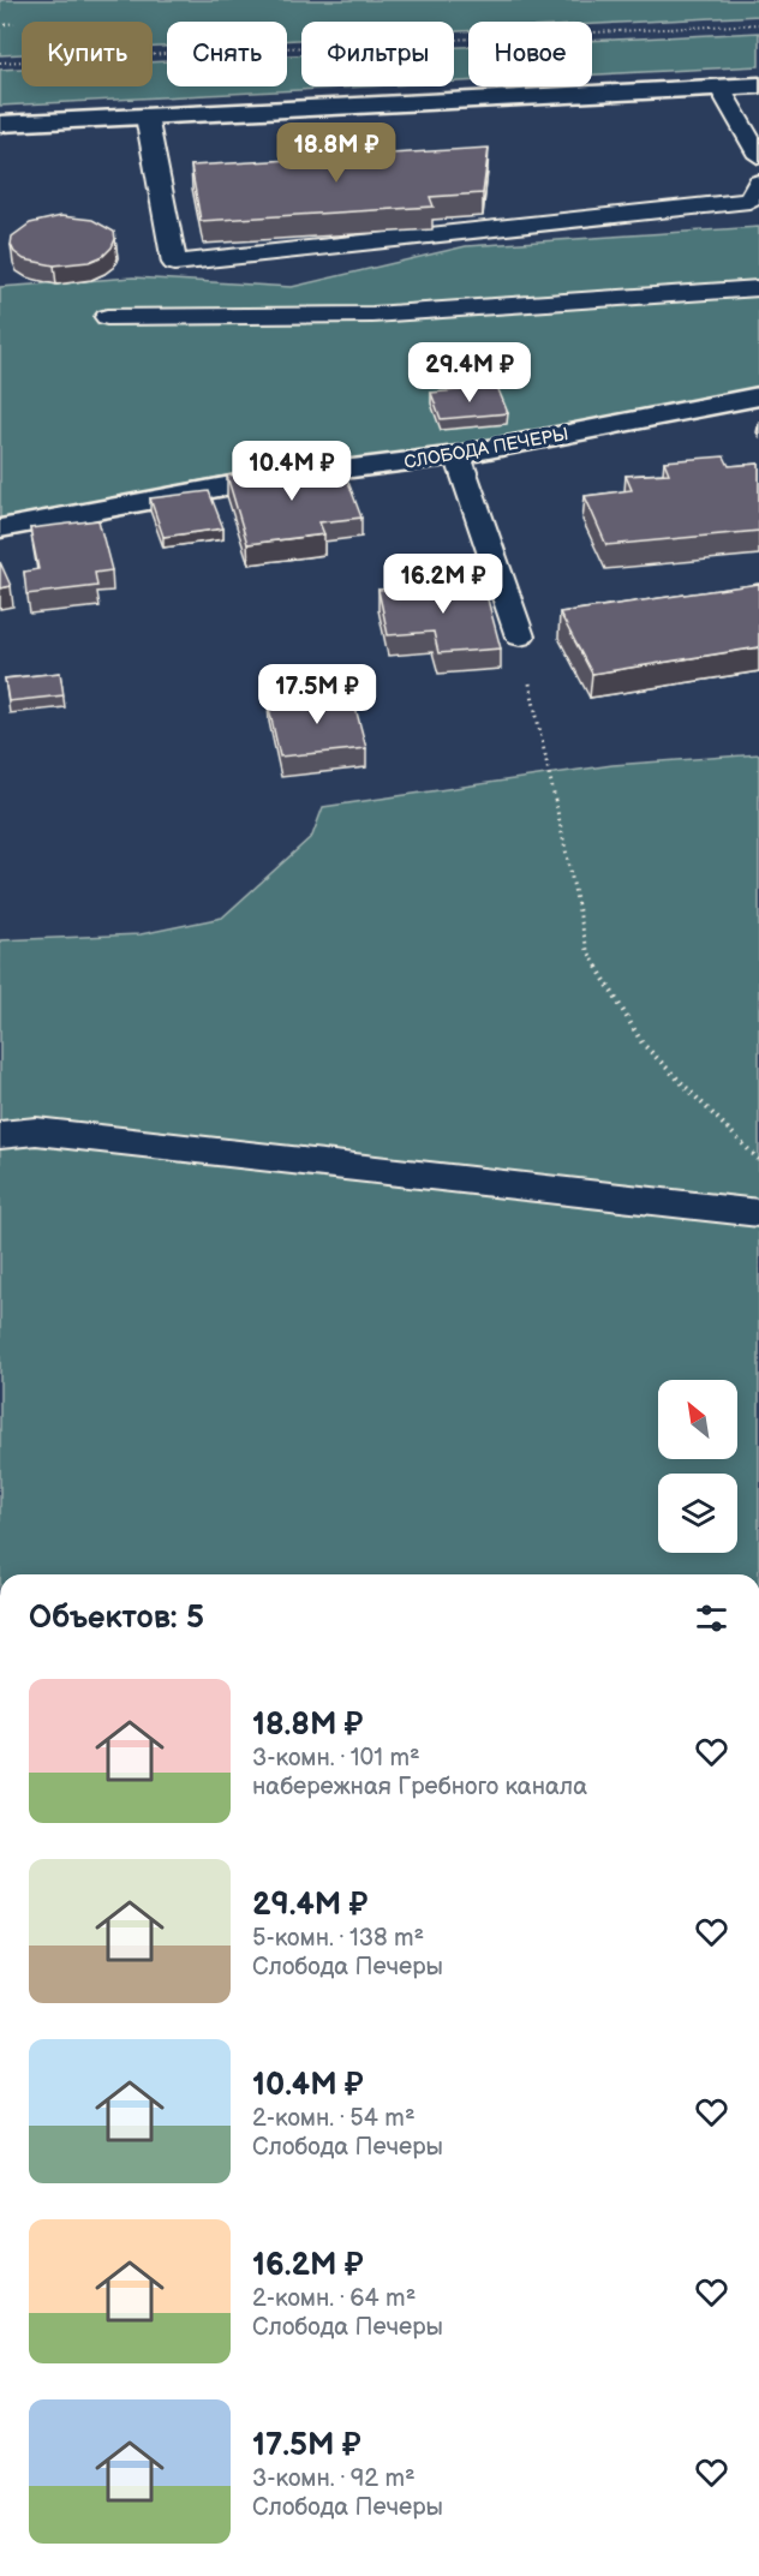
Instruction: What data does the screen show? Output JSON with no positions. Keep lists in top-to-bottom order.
{
  "streets": {
    "street": ["СЛОБОДА ПЕЧЕРЫ"]
  },
  "north": "top left",
  "page": {
    "chip": [
      "Купить",
      "Снять",
      "Фильтры",
      "Новое"
    ],
    "price": [
      "18.8M ₽",
      "29.4M ₽",
      "10.4M ₽",
      "16.2M ₽",
      "17.5M ₽"
    ],
    "heading": "Объектов: 5",
    "list": [
      {
        "name": "18.8M ₽",
        "note": "3-комн. · 101 m² · набережная Гребного канала"
      },
      {
        "name": "29.4M ₽",
        "note": "5-комн. · 138 m² · Слобода Печеры"
      },
      {
        "name": "10.4M ₽",
        "note": "2-комн. · 54 m² · Слобода Печеры"
      },
      {
        "name": "16.2M ₽",
        "note": "2-комн. · 64 m² · Слобода Печеры"
      },
      {
        "name": "17.5M ₽",
        "note": "3-комн. · 92 m² · Слобода Печеры"
      }
    ]
  }
}
